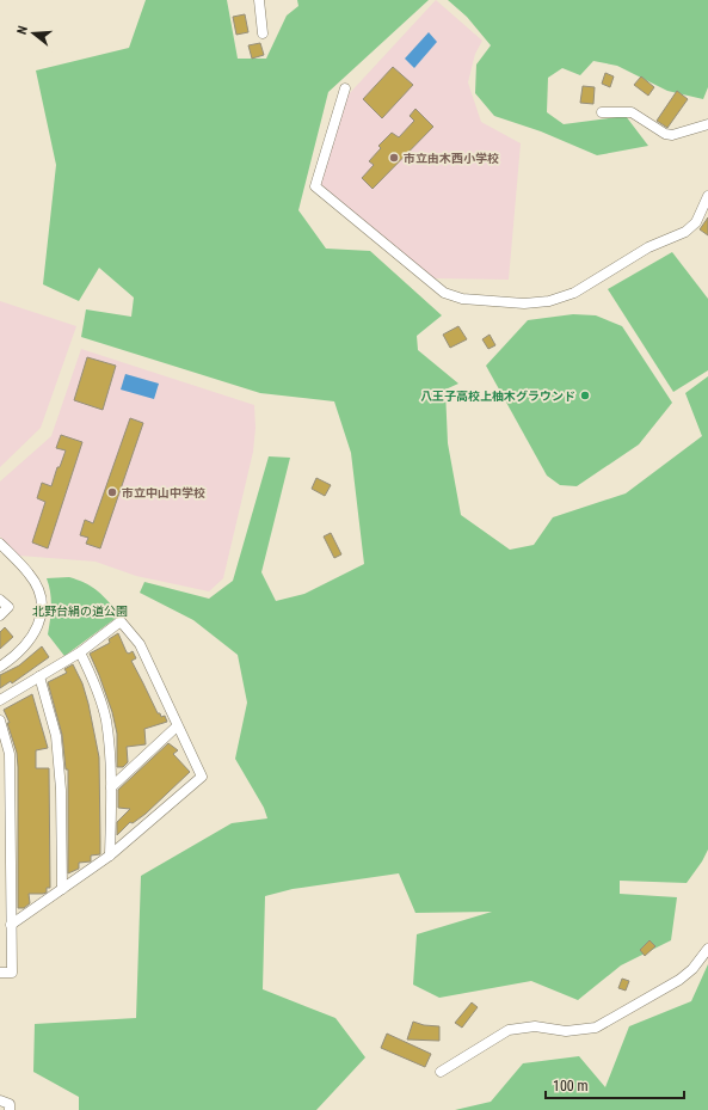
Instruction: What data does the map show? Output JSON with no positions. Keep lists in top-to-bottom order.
{
  "parks": ["北野台絹の道公園"],
  "places": ["市立由木西小学校", "八王子高校上柚木グラウンド", "市立中山中学校"],
  "scale_bar": "100 m",
  "north": "left"
}
